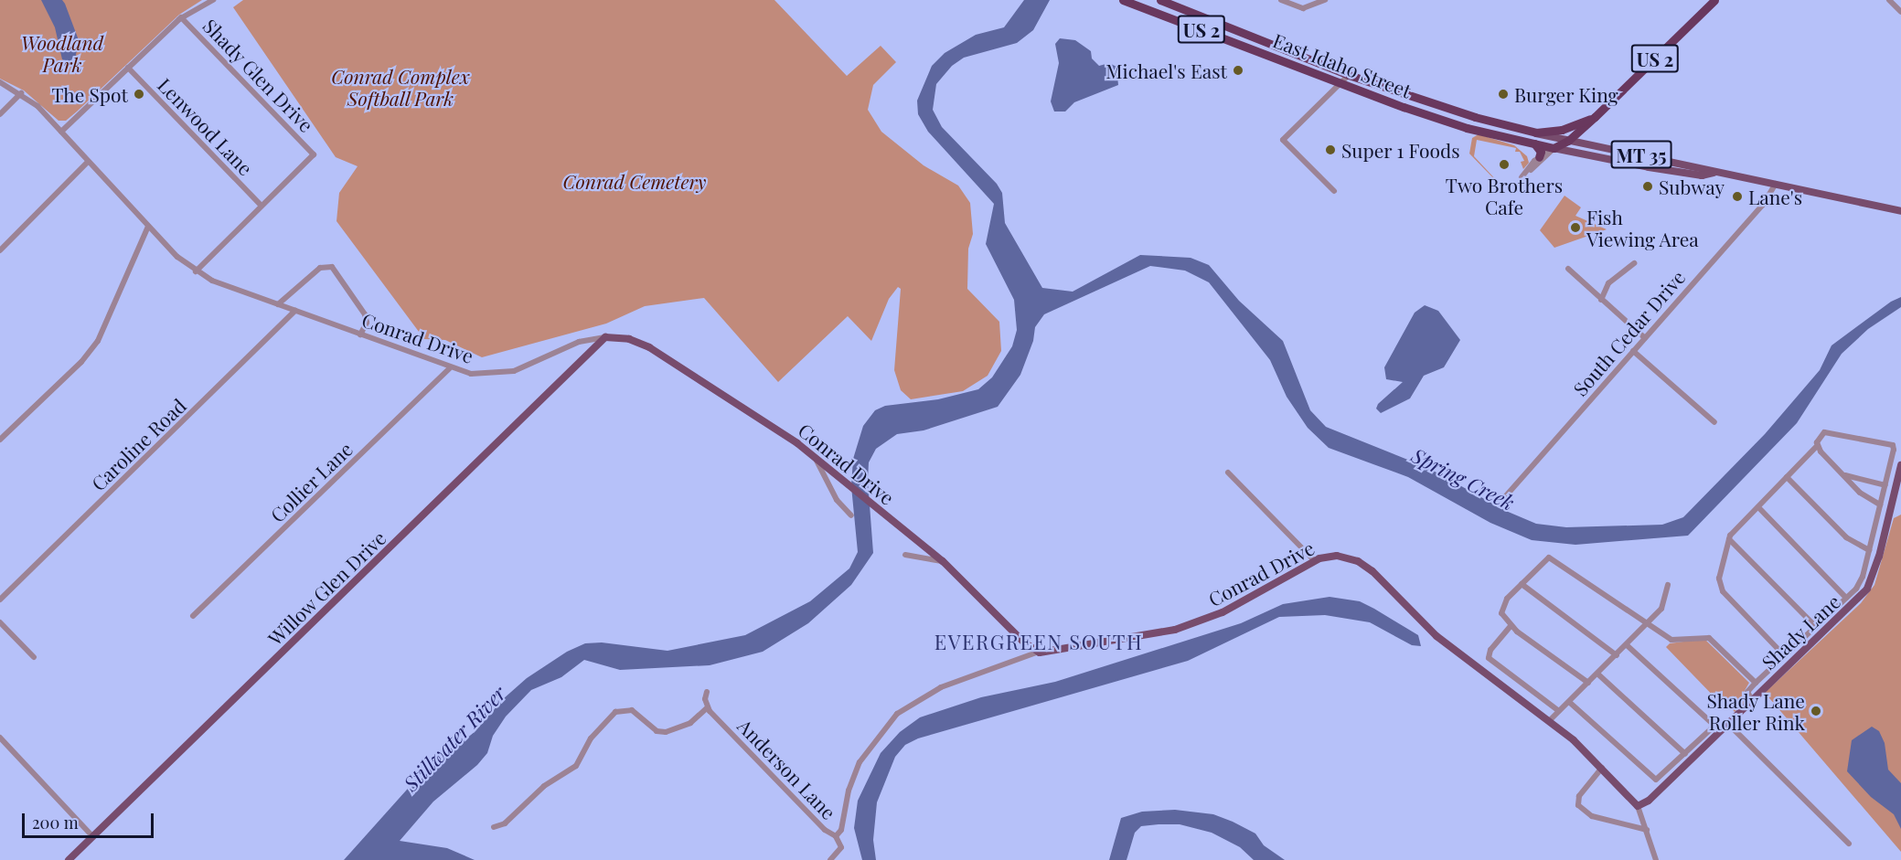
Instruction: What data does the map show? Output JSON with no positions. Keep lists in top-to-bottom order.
{
  "streets": {
    "highway": ["US 2", "East Idaho Street"],
    "main road": [
      "MT 35",
      "Conrad Drive",
      "Willow Glen Drive",
      "Shady Lane"
    ],
    "street": [
      "Shady Glen Drive",
      "Lenwood Lane",
      "South Cedar Drive",
      "Caroline Road",
      "Collier Lane",
      "Anderson Lane"
    ]
  },
  "crossings": [
    ["US 2", "East Idaho Street"],
    ["US 2", "MT 35"],
    ["East Idaho Street", "MT 35"],
    ["Shady Glen Drive", "Lenwood Lane"],
    ["MT 35", "South Cedar Drive"],
    ["Conrad Drive", "Caroline Road"],
    ["Conrad Drive", "Collier Lane"],
    ["Conrad Drive", "Willow Glen Drive"],
    ["Conrad Drive", "Shady Lane"],
    ["Conrad Drive", "Anderson Lane"]
  ],
  "districts": ["EVERGREEN SOUTH"],
  "water": ["Spring Creek", "Stillwater River"],
  "parks": ["Woodland Park", "Conrad Complex Softball Park", "Conrad Cemetery"],
  "places": [
    "Michael's East",
    "The Spot",
    "Burger King",
    "Super 1 Foods",
    "Two Brothers Cafe",
    "Subway",
    "Lane's",
    "Fish Viewing Area",
    "Shady Lane Roller Rink"
  ],
  "scale_bar": "200 m"
}
